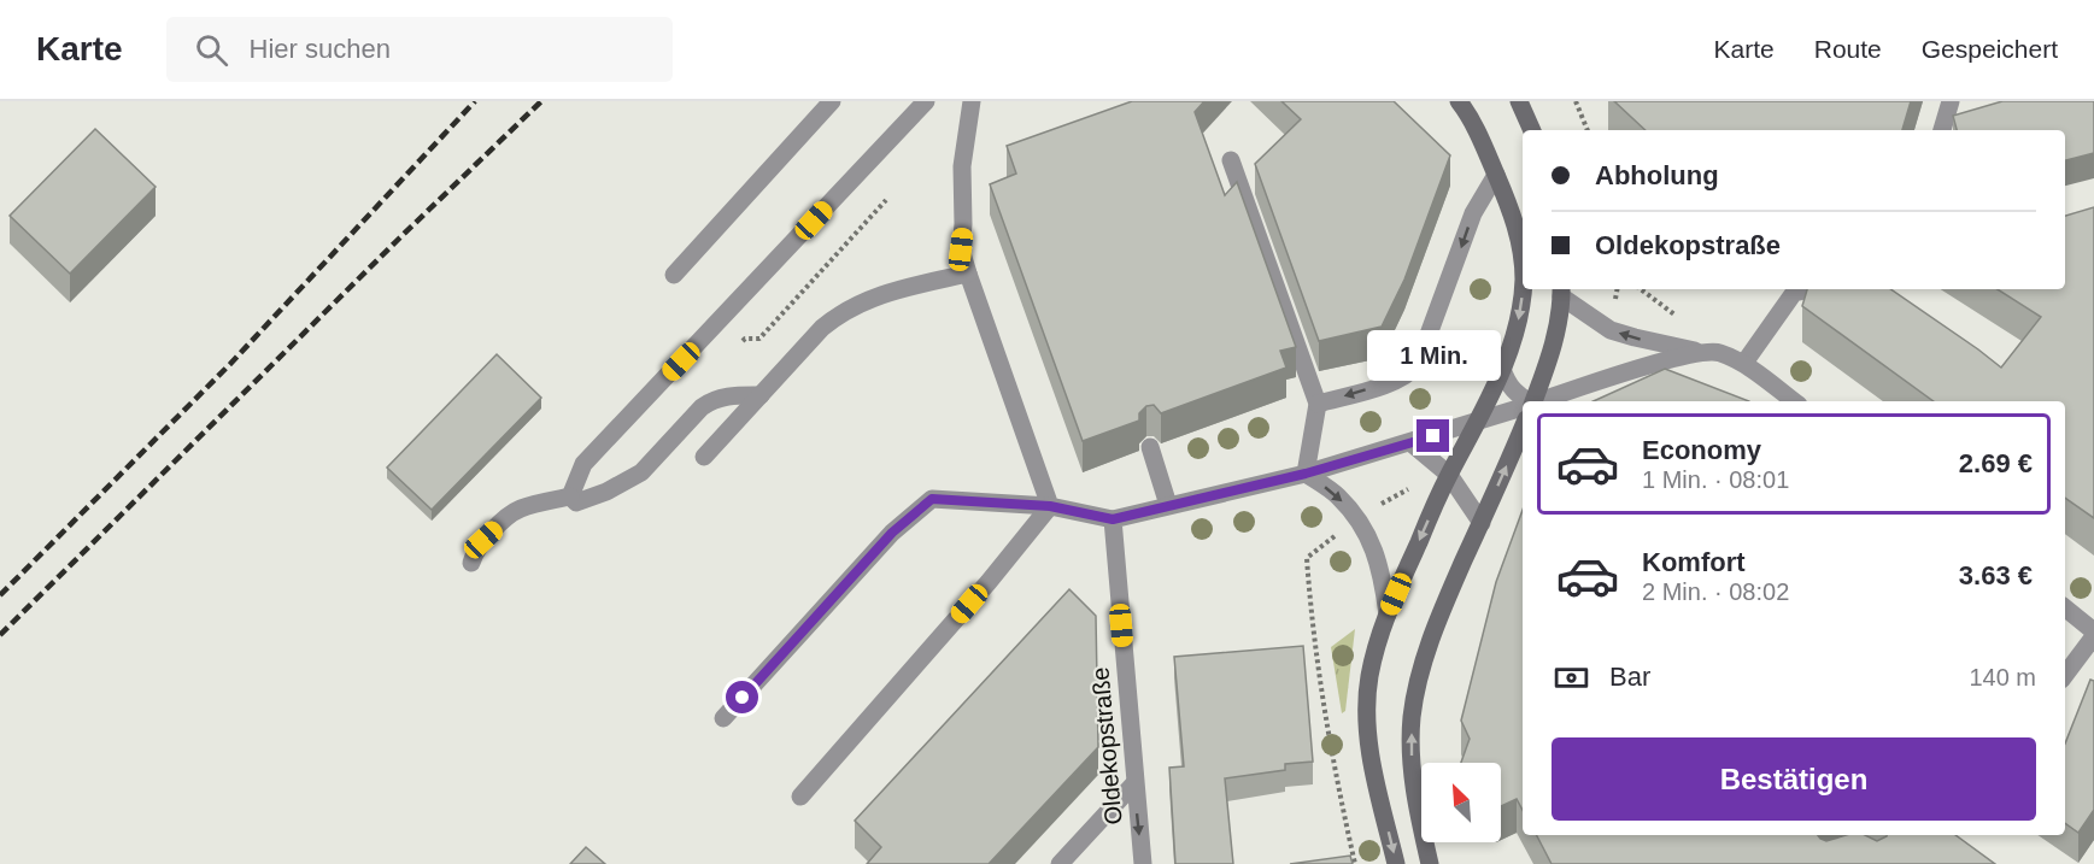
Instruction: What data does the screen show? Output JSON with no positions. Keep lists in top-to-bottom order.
{
  "streets": {
    "street": ["Oldekopstraße"]
  },
  "north": "top left",
  "page": {
    "header": "Karte",
    "search": "Hier suchen",
    "nav": ["Karte", "Route", "Gespeichert"],
    "banner": ["Abholung", "Oldekopstraße"],
    "bubble": "1 Min.",
    "list": [
      {
        "name": "Economy",
        "note": "1 Min. · 08:01",
        "value": "2.69 €"
      },
      {
        "name": "Komfort",
        "note": "2 Min. · 08:02",
        "value": "3.63 €"
      }
    ],
    "pay": ["Bar", "140 m"],
    "buttons": "Bestätigen"
  }
}
